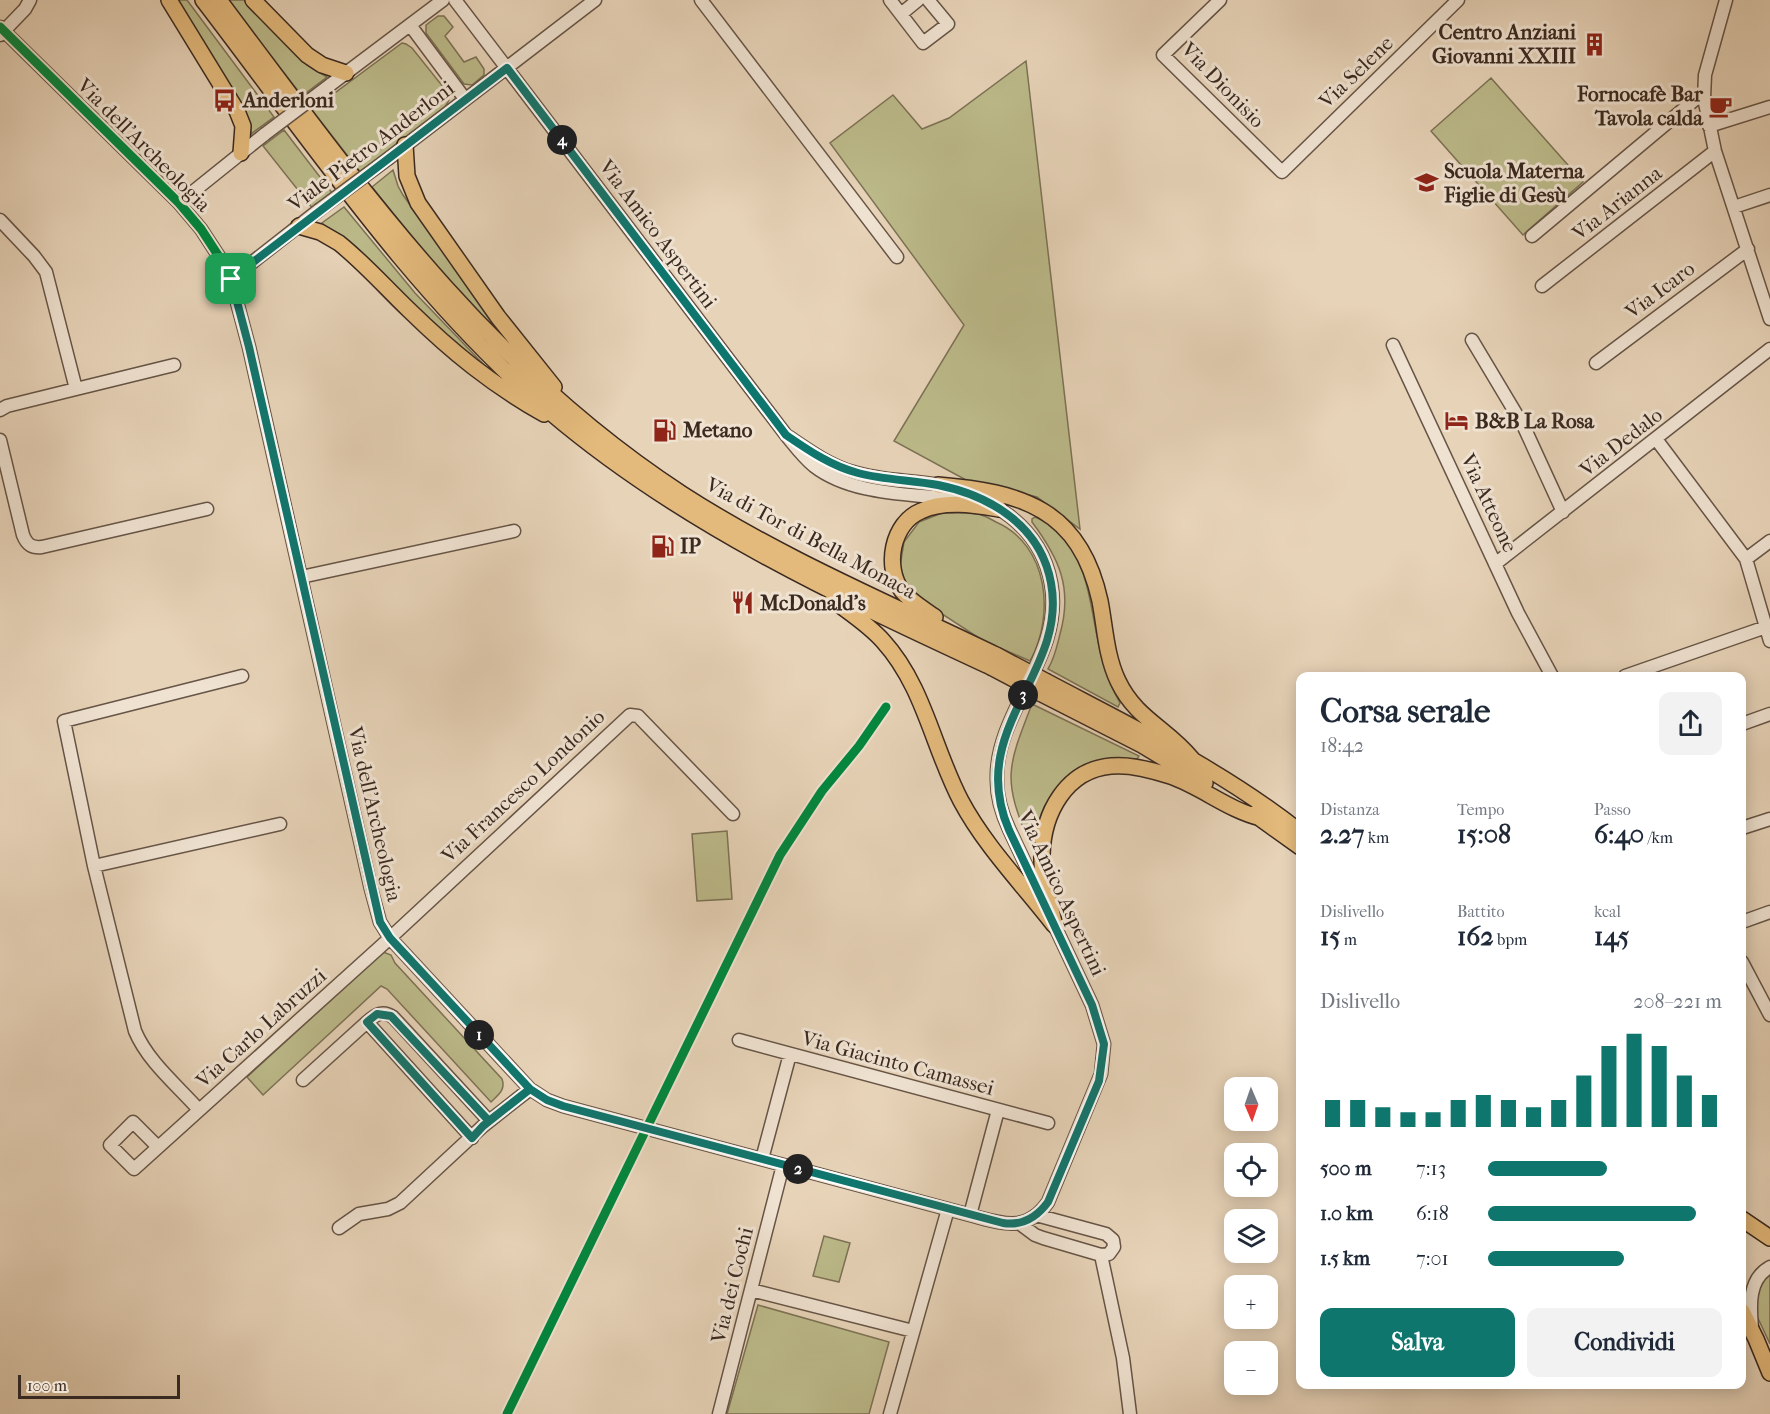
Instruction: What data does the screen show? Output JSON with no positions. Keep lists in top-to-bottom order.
{
  "streets": {
    "main road": ["Via di Tor di Bella Monaca"],
    "street": [
      "Via Selene",
      "Via Dionisio",
      "Via dell'Archeologia",
      "Viale Pietro Anderloni",
      "Via Arianna",
      "Via Amico Aspertini",
      "Via Icaro",
      "Via Dedalo",
      "Via Atteone",
      "Via Francesco Londonio",
      "Via Carlo Labruzzi",
      "Via Giacinto Camassei",
      "Via dei Cochi"
    ]
  },
  "crossings": [
    ["Via Selene", "Via Dionisio"],
    ["Via dell'Archeologia", "Viale Pietro Anderloni"],
    ["Via dell'Archeologia", "Via Amico Aspertini"],
    ["Via dell'Archeologia", "Via Francesco Londonio"],
    ["Via dell'Archeologia", "Via Carlo Labruzzi"],
    ["Via dell'Archeologia", "Via dei Cochi"],
    ["Viale Pietro Anderloni", "Via Amico Aspertini"],
    ["Via Dedalo", "Via Atteone"],
    ["Via Francesco Londonio", "Via Carlo Labruzzi"]
  ],
  "places": {
    "building": ["Centro Anziani Giovanni XXIII"],
    "bus stop": ["Anderloni"],
    "cafe": ["Fornocafè Bar Tavola calda"],
    "school or university": ["Scuola Materna Figlie di Gesù"],
    "hotel": ["B&B La Rosa"],
    "fuel station": ["Metano", "IP"],
    "restaurant": ["McDonald's"]
  },
  "scale_bar": "100 m",
  "north": "bottom",
  "page": {
    "pins": [
      "4",
      "3",
      "1",
      "2"
    ],
    "heading": ["Corsa serale", "18:42"],
    "stats": [
      ["Distanza", "2.27 km"],
      ["Tempo", "15:08"],
      ["Passo", "6:40 /km"],
      ["Dislivello", "15 m"],
      ["Battito", "162 bpm"],
      ["kcal", "145"]
    ],
    "chart": ["Dislivello", "208–221 m"],
    "map_buttons": ["+", "−"],
    "list": [
      {
        "name": "500 m",
        "note": "7:13"
      },
      {
        "name": "1.0 km",
        "note": "6:18"
      },
      {
        "name": "1.5 km",
        "note": "7:01"
      }
    ],
    "buttons": ["Salva", "Condividi"],
    "scale": "100 m"
  }
}
